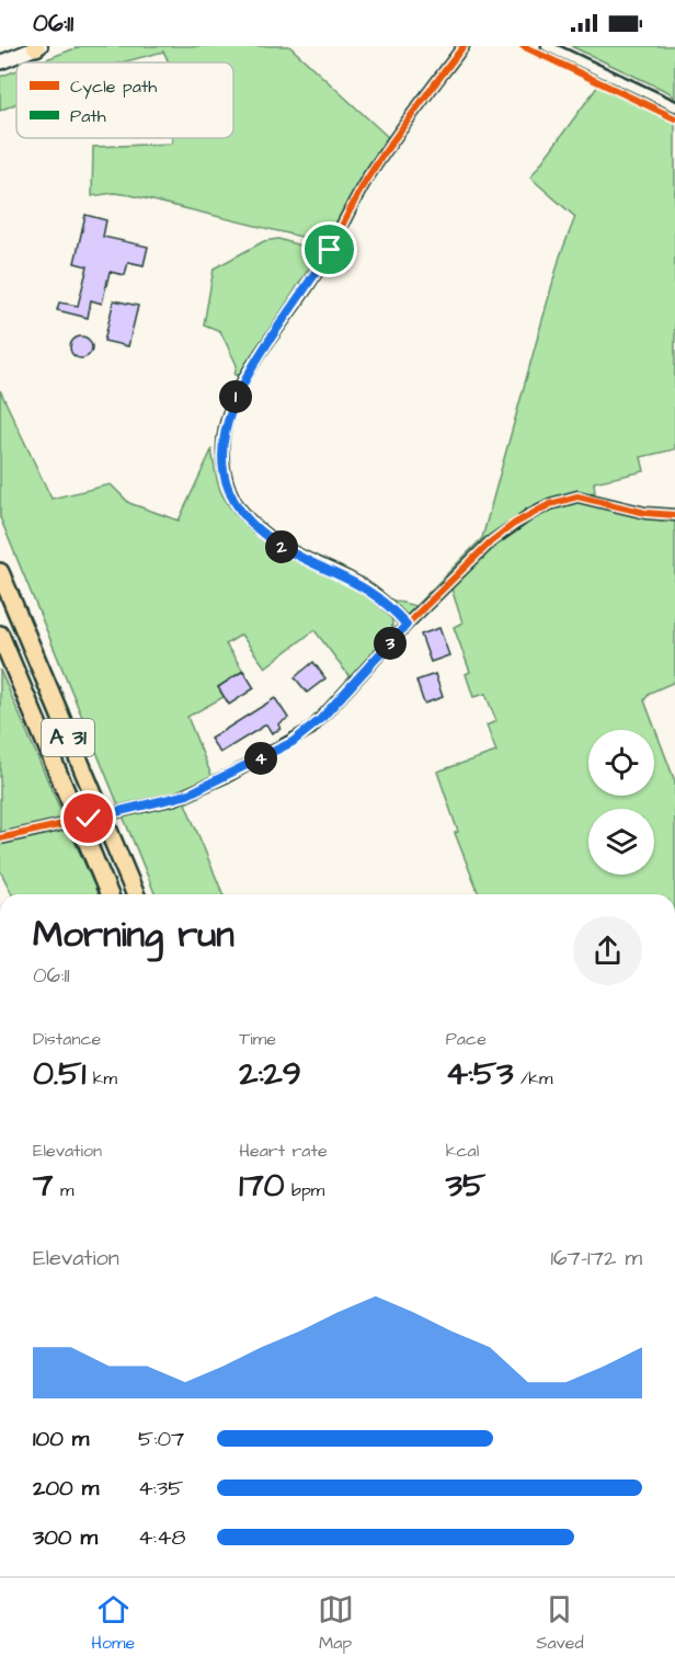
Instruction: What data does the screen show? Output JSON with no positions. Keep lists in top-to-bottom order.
{
  "streets": {
    "highway": ["A 31"]
  },
  "legend": ["Cycle path", "Path"],
  "page": {
    "status": "06:11",
    "pins": [
      "1",
      "2",
      "3",
      "4"
    ],
    "heading": ["Morning run", "06:11"],
    "stats": [
      ["Distance", "0.51 km"],
      ["Time", "2:29"],
      ["Pace", "4:53 /km"],
      ["Elevation", "7 m"],
      ["Heart rate", "170 bpm"],
      ["kcal", "35"]
    ],
    "chart": ["Elevation", "167–172 m"],
    "list": [
      {
        "name": "100 m",
        "note": "5:07"
      },
      {
        "name": "200 m",
        "note": "4:35"
      },
      {
        "name": "300 m",
        "note": "4:48"
      }
    ],
    "tabs": ["Home", "Map", "Saved"]
  }
}
